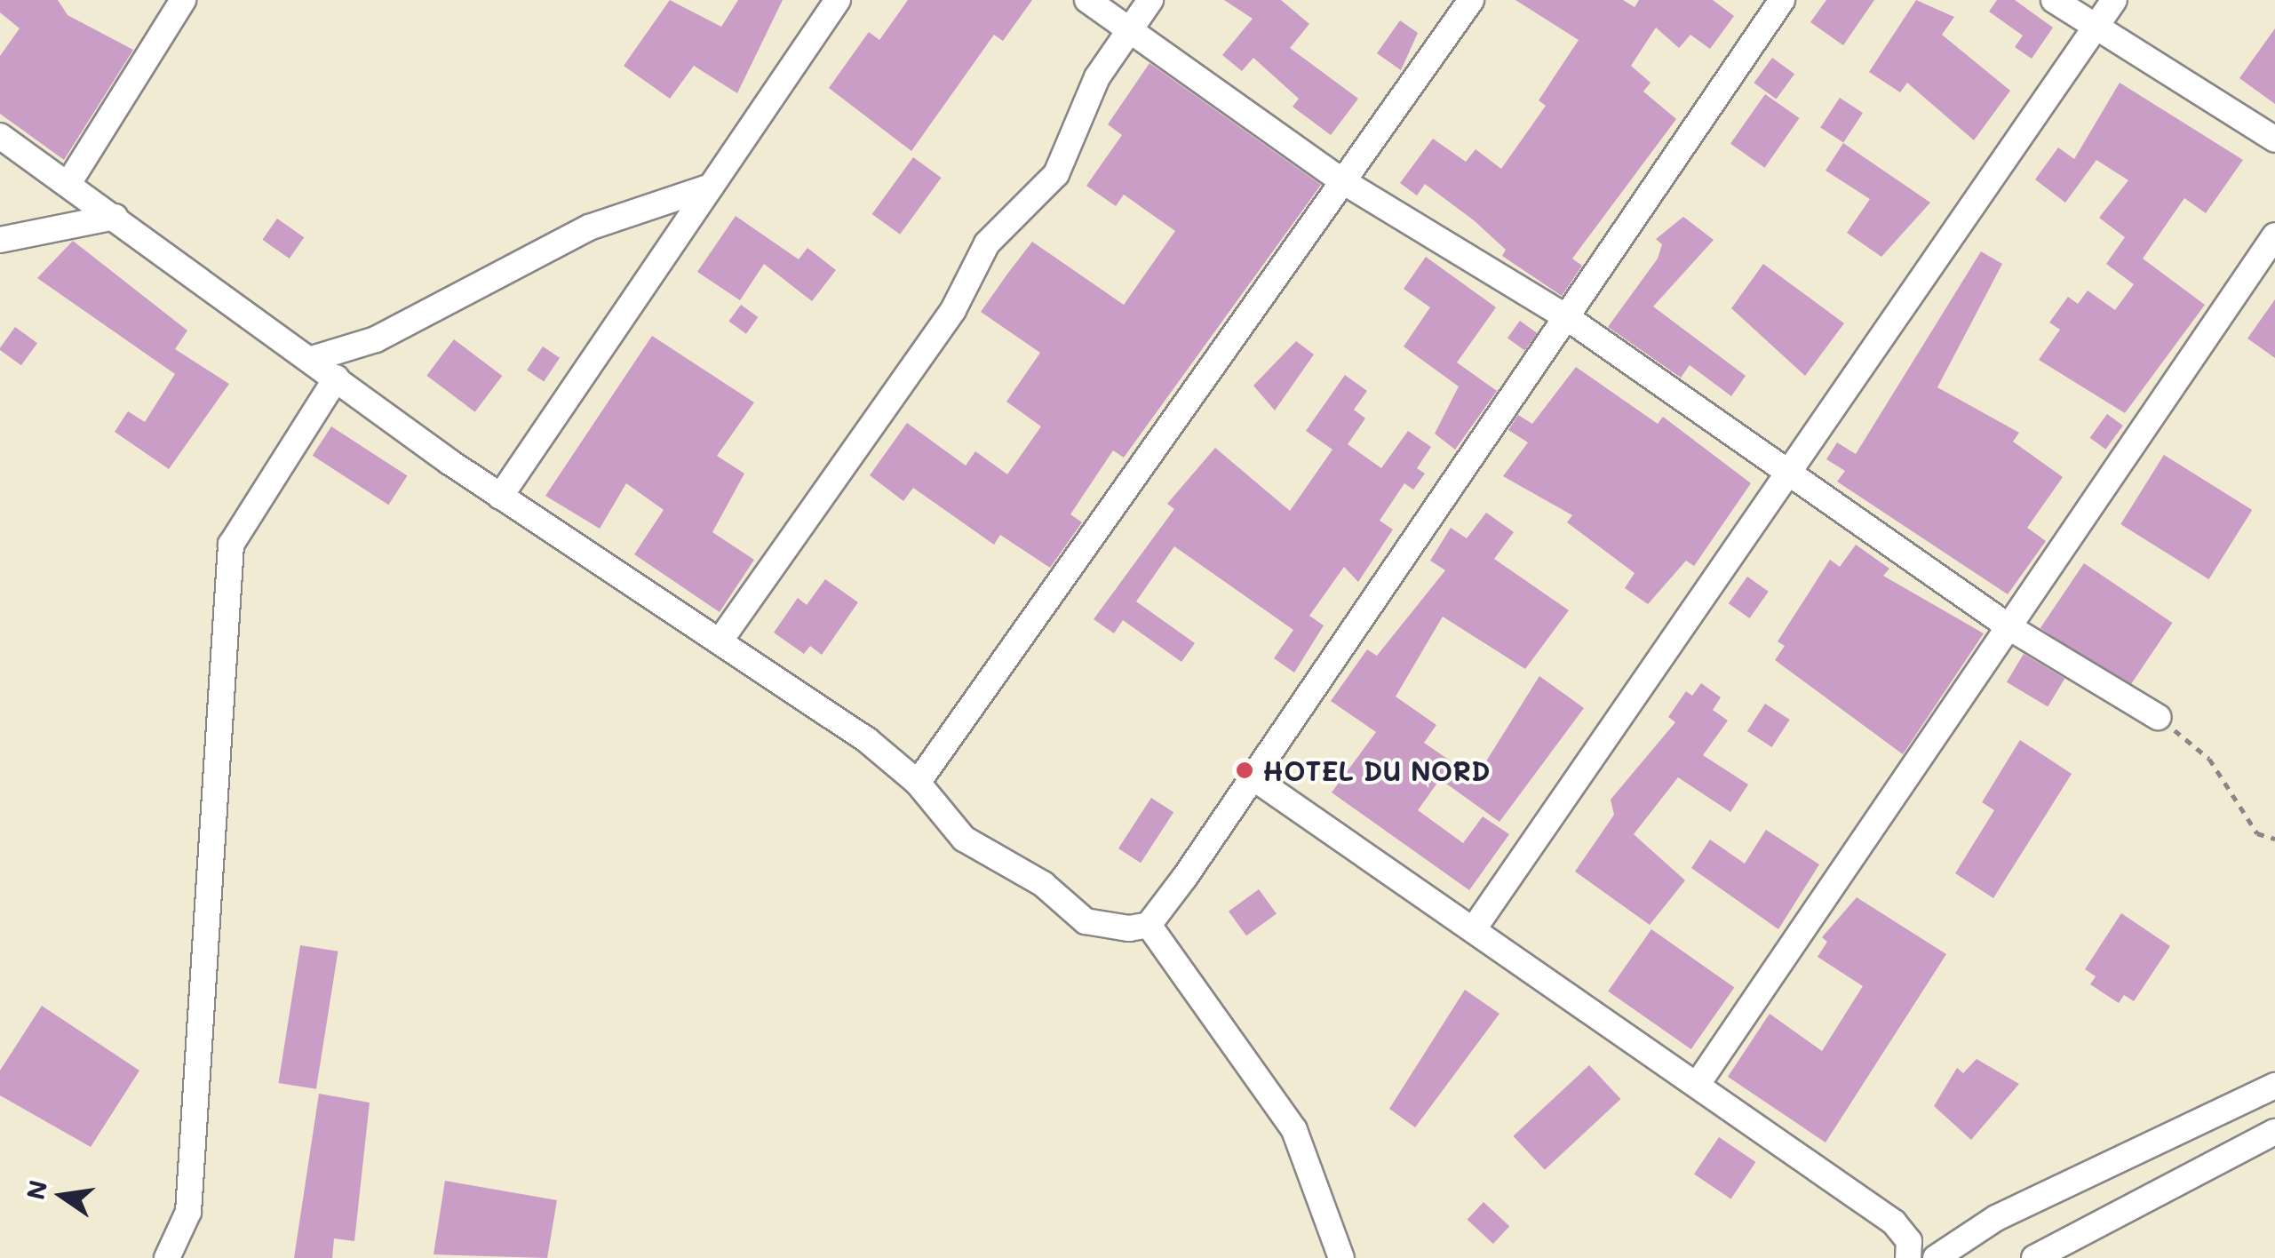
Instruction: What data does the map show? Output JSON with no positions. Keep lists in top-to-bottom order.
{
  "places": ["HOTEL DU NORD"],
  "north": "left"
}
